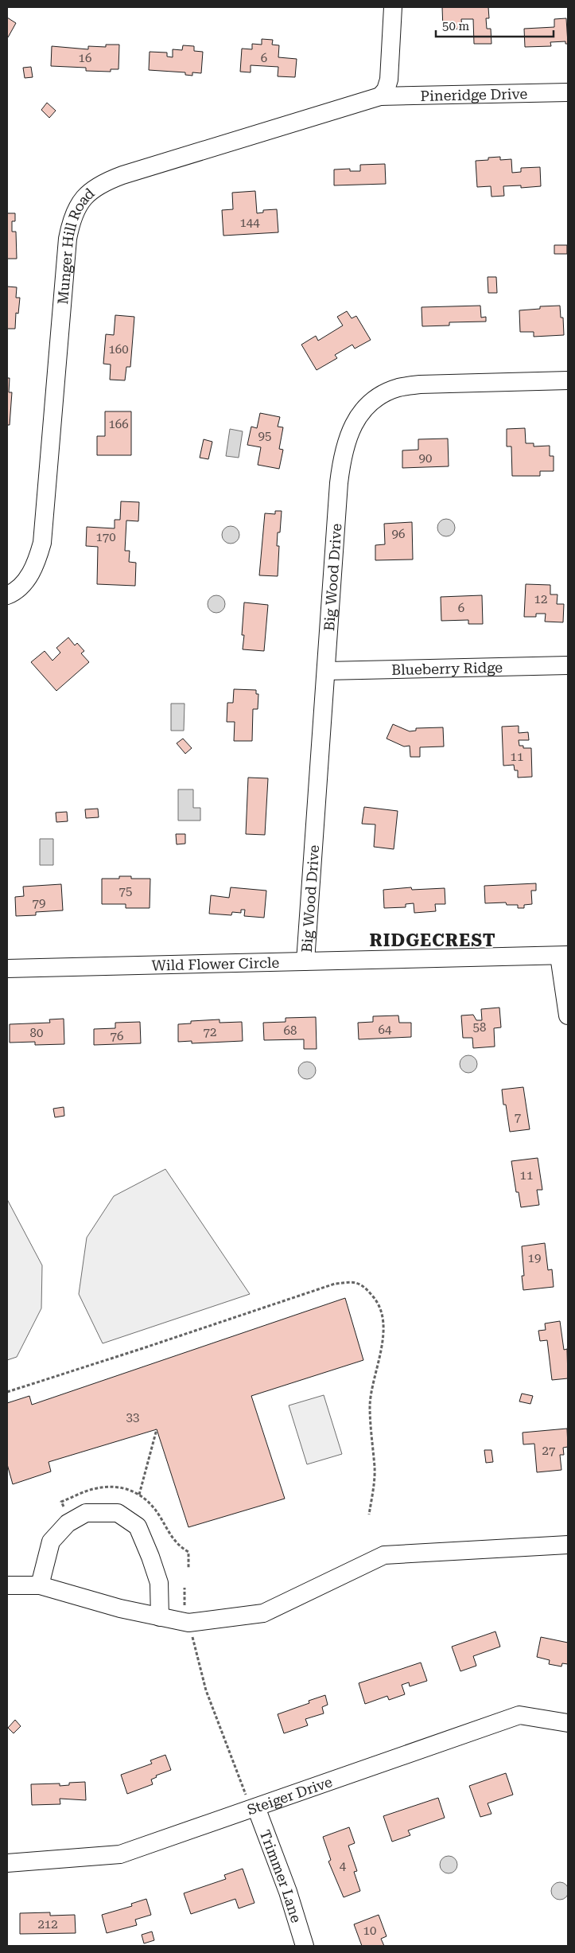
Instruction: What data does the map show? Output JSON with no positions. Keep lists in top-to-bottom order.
{
  "streets": {
    "street": [
      "Pineridge Drive",
      "Munger Hill Road",
      "Big Wood Drive",
      "Blueberry Ridge",
      "Wild Flower Circle",
      "Steiger Drive",
      "Trimmer Lane"
    ]
  },
  "crossings": [
    ["Pineridge Drive", "Munger Hill Road"],
    ["Big Wood Drive", "Blueberry Ridge"],
    ["Big Wood Drive", "Wild Flower Circle"],
    ["Steiger Drive", "Trimmer Lane"]
  ],
  "districts": ["RIDGECREST"],
  "house_numbers": [
    "16",
    "6",
    "144",
    "160",
    "166",
    "95",
    "90",
    "96",
    "170",
    "12",
    "6",
    "11",
    "75",
    "79",
    "58",
    "64",
    "68",
    "72",
    "80",
    "76",
    "7",
    "11",
    "19",
    "33",
    "27",
    "4",
    "212",
    "10"
  ],
  "scale_bar": "50 m"
}
